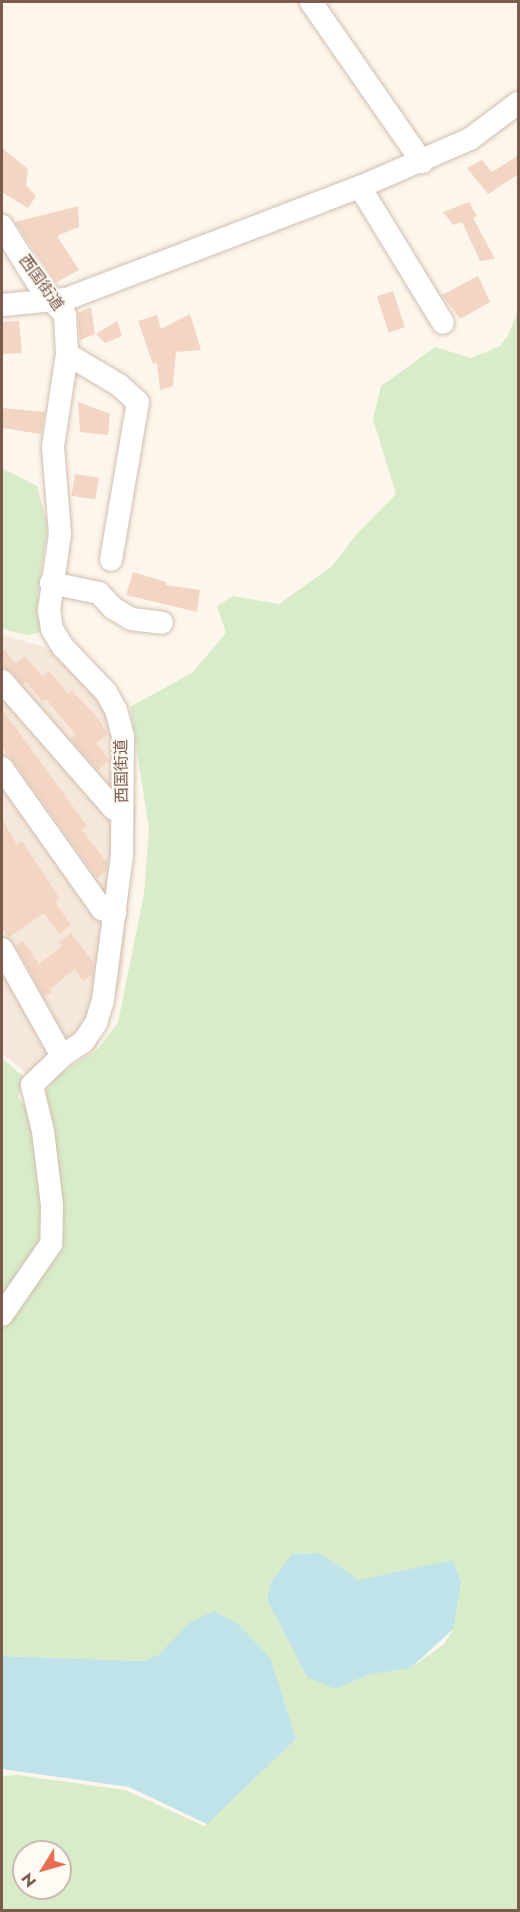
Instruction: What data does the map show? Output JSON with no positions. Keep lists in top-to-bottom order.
{
  "streets": {
    "street": ["西国街道"]
  },
  "north": "bottom left"
}
